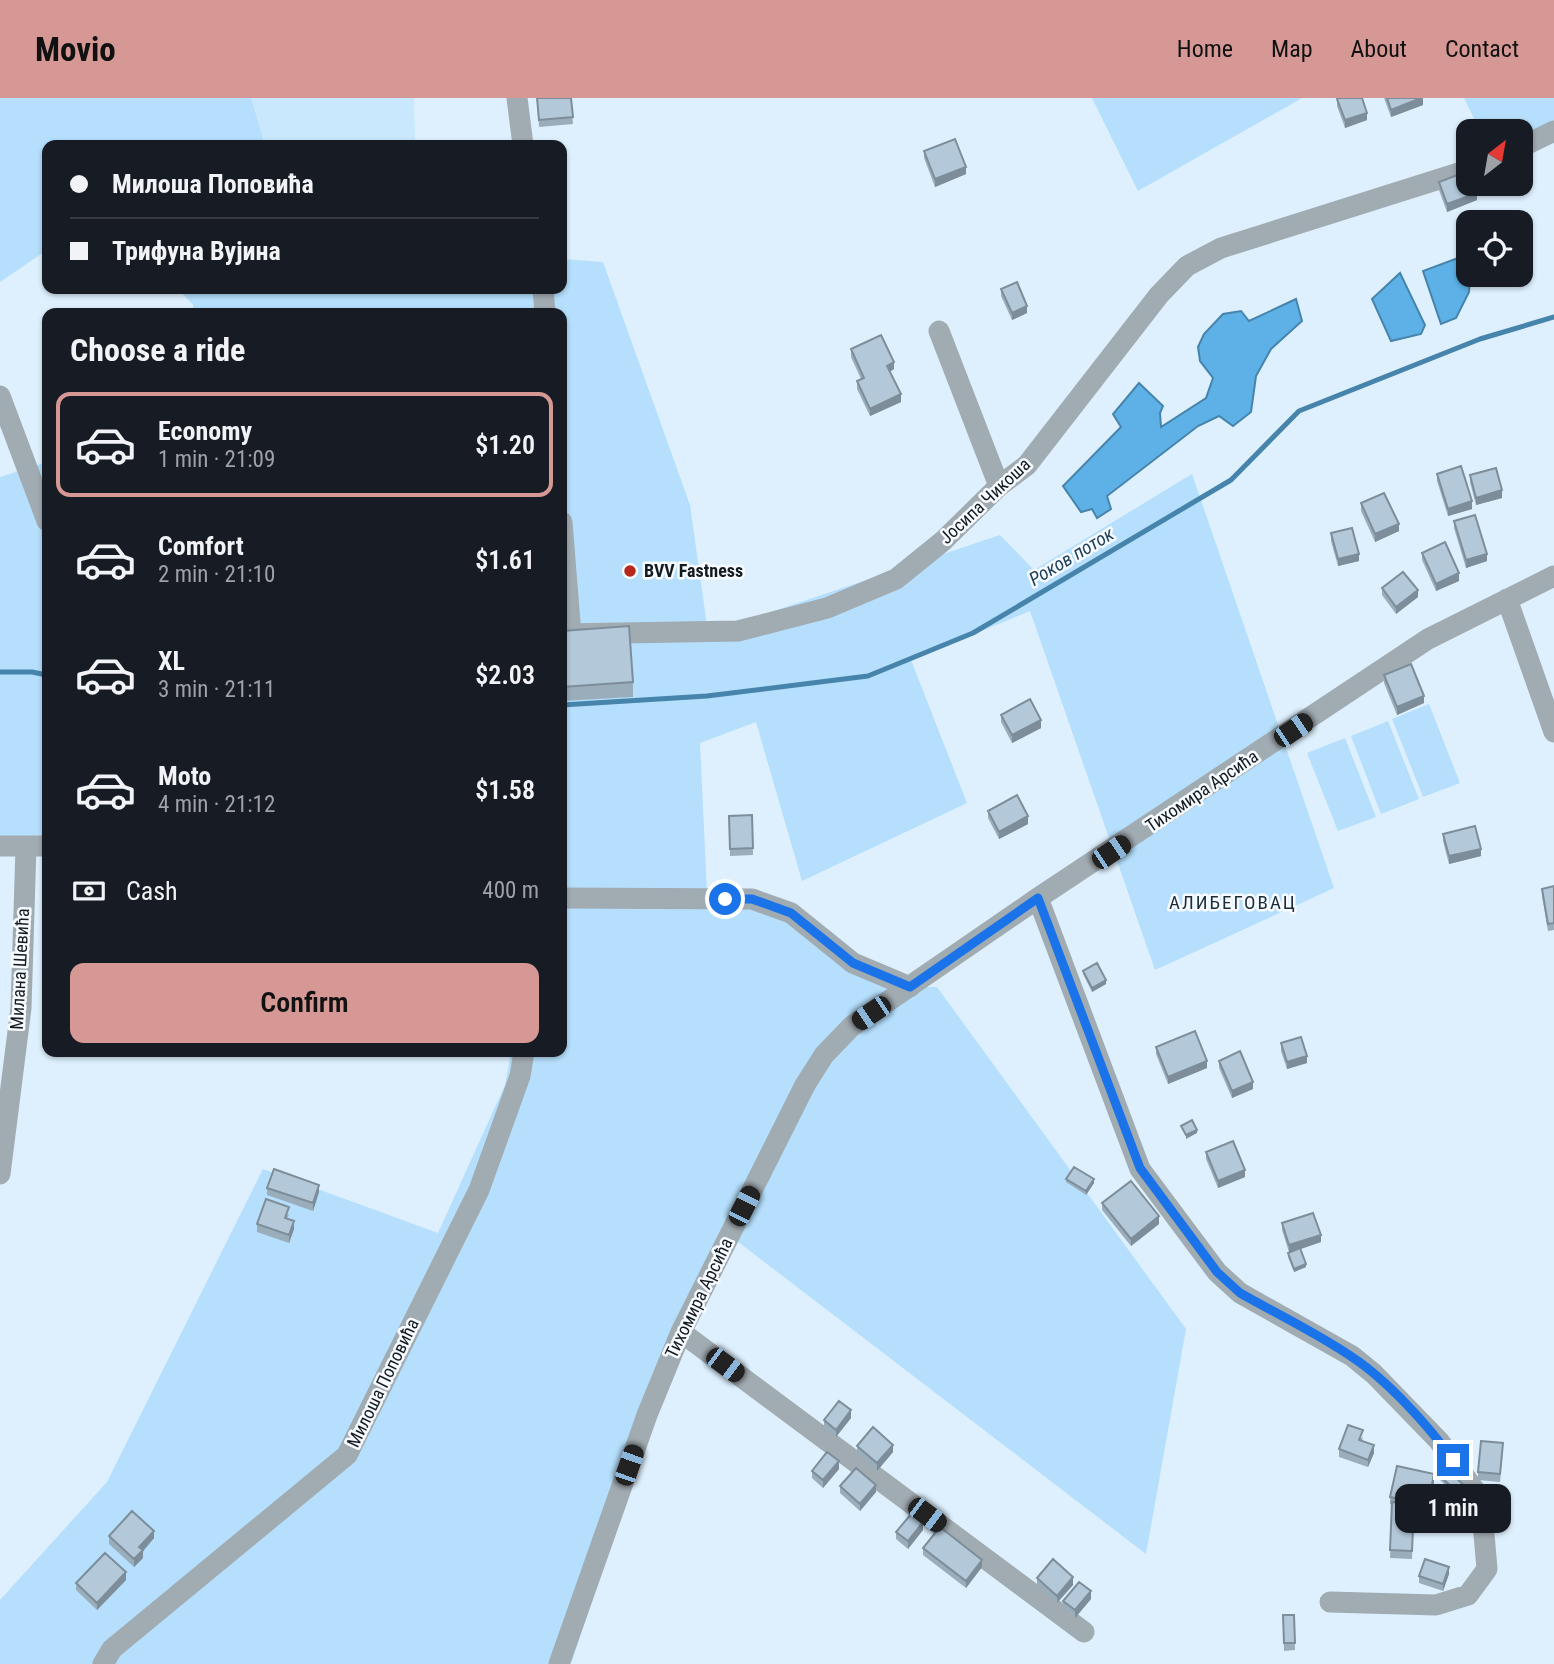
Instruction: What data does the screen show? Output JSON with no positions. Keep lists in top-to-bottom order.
{
  "streets": {
    "street": [
      "Јосипа Чикоша",
      "Тихомира Арсића",
      "Милана Шевића",
      "Милоша Поповића"
    ]
  },
  "districts": ["АЛИБЕГОВАЦ"],
  "water": ["Роков поток"],
  "places": ["BVV Fastness"],
  "north": "top right",
  "page": {
    "header": "Movio",
    "nav": [
      "Home",
      "Map",
      "About",
      "Contact"
    ],
    "banner": ["Милоша Поповића", "Трифуна Вујина"],
    "heading": "Choose a ride",
    "list": [
      {
        "name": "Economy",
        "note": "1 min · 21:09",
        "value": "$1.20"
      },
      {
        "name": "Comfort",
        "note": "2 min · 21:10",
        "value": "$1.61"
      },
      {
        "name": "XL",
        "note": "3 min · 21:11",
        "value": "$2.03"
      },
      {
        "name": "Moto",
        "note": "4 min · 21:12",
        "value": "$1.58"
      }
    ],
    "pay": ["Cash", "400 m"],
    "buttons": "Confirm",
    "bubble": "1 min"
  }
}
